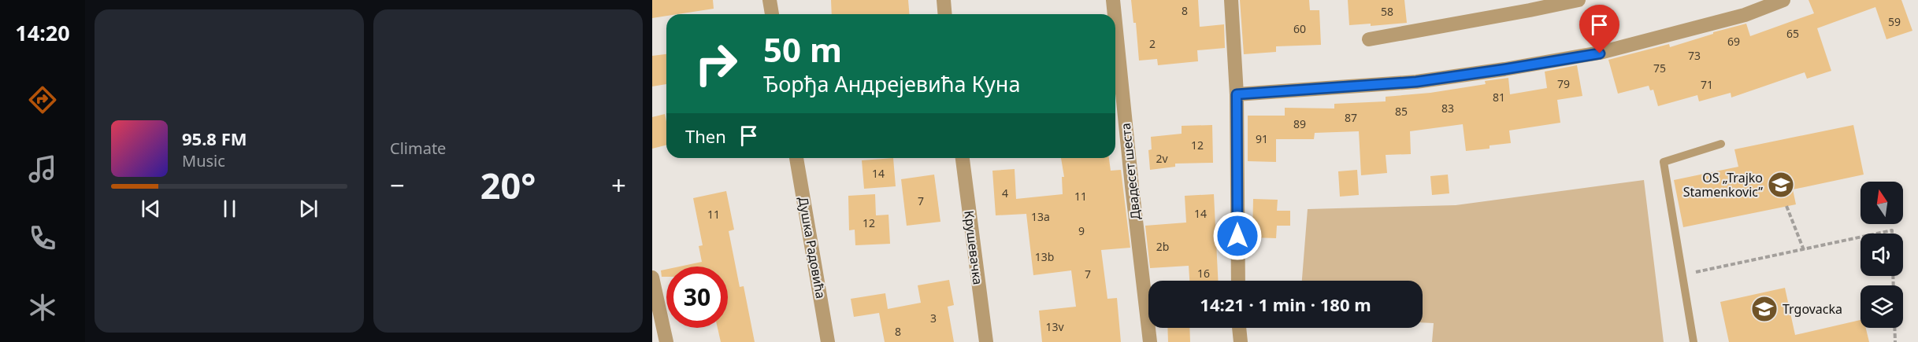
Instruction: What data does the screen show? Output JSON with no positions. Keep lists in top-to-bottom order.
{
  "streets": {
    "street": ["Двадесет шеста", "Душка Радовића", "Крушевачка"]
  },
  "places": {
    "school or university": ["OS „Trajko Stamenkovic”", "Trgovacka"]
  },
  "house_numbers": [
    "8",
    "58",
    "59",
    "60",
    "65",
    "69",
    "2",
    "73",
    "75",
    "79",
    "71",
    "81",
    "83",
    "85",
    "87",
    "89",
    "91",
    "12",
    "2v",
    "14",
    "4",
    "11",
    "7",
    "14",
    "11",
    "13a",
    "12",
    "9",
    "2b",
    "13b",
    "16",
    "7",
    "3",
    "13v",
    "8"
  ],
  "north": "top",
  "page": {
    "tabs": "14:20",
    "tile": "Climate",
    "turn": ["50 m", "Ђорђа Андрејевића Куна"],
    "then": "Then",
    "song": ["95.8 FM", "Music"],
    "heat": ["−", "20°", "+"],
    "limit": "30",
    "trip": "14:21 · 1 min · 180 m"
  }
}
